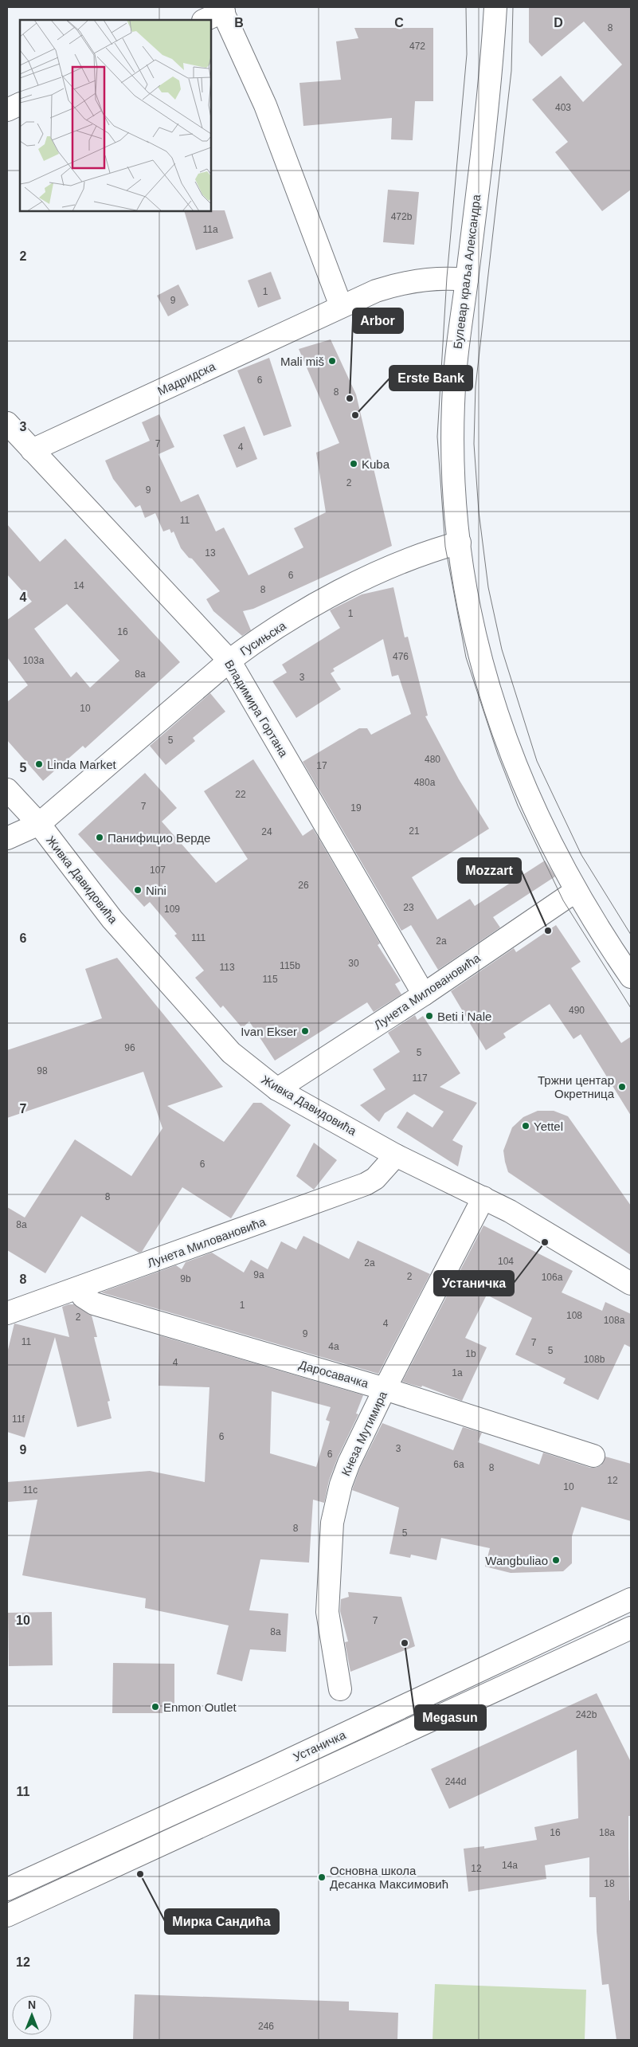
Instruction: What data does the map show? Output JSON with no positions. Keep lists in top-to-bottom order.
{
  "streets": {
    "street": [
      "Булевар краља Александра",
      "Мадридска",
      "Гусињска",
      "Владимира Гортана",
      "Живка Давидовића",
      "Лунета Миловановића",
      "Даросавачка",
      "Кнеза Мутимира",
      "Устаничка"
    ]
  },
  "crossings": [
    ["Булевар краља Александра", "Мадридска"],
    ["Булевар краља Александра", "Гусињска"],
    ["Булевар краља Александра", "Лунета Миловановића"],
    ["Мадридска", "Владимира Гортана"],
    ["Гусињска", "Владимира Гортана"],
    ["Гусињска", "Живка Давидовића"],
    ["Владимира Гортана", "Лунета Миловановића"],
    ["Живка Давидовића", "Лунета Миловановића"],
    ["Живка Давидовића", "Кнеза Мутимира"],
    ["Лунета Миловановића", "Даросавачка"],
    ["Даросавачка", "Кнеза Мутимира"]
  ],
  "places": [
    "Mali miš",
    "Arbor",
    "Erste Bank",
    "Kuba",
    "Linda Market",
    "Панифицио Верде",
    "Nini",
    "Mozzart",
    "Beti i Nale",
    "Ivan Ekser",
    "Тржни центар Окретница",
    "Yettel",
    "Устаничка",
    "Wangbuliao",
    "Megasun",
    "Enmon Outlet",
    "Мирка Сандића",
    "Основна школа Десанка Максимовић"
  ],
  "house_numbers": [
    "8",
    "472",
    "403",
    "472b",
    "11a",
    "1",
    "9",
    "6",
    "8",
    "7",
    "4",
    "2",
    "9",
    "11",
    "13",
    "6",
    "14",
    "8",
    "1",
    "16",
    "476",
    "103a",
    "8a",
    "3",
    "10",
    "5",
    "480",
    "17",
    "480a",
    "22",
    "7",
    "19",
    "21",
    "24",
    "107",
    "26",
    "23",
    "109",
    "111",
    "2a",
    "30",
    "115b",
    "113",
    "115",
    "490",
    "96",
    "5",
    "98",
    "117",
    "6",
    "8",
    "8a",
    "104",
    "2a",
    "9a",
    "2",
    "106a",
    "9b",
    "1",
    "108",
    "2",
    "108a",
    "4",
    "9",
    "11",
    "7",
    "4a",
    "5",
    "1b",
    "108b",
    "4",
    "1a",
    "11f",
    "6",
    "3",
    "6",
    "6a",
    "8",
    "12",
    "10",
    "11c",
    "8",
    "5",
    "7",
    "8a",
    "242b",
    "244d",
    "16",
    "18a",
    "14a",
    "12",
    "18",
    "246"
  ],
  "north": "top",
  "grid": {
    "columns": ["B", "C", "D"],
    "rows": [
      "2",
      "3",
      "4",
      "5",
      "6",
      "7",
      "8",
      "9",
      "10",
      "11",
      "12"
    ]
  }
}
